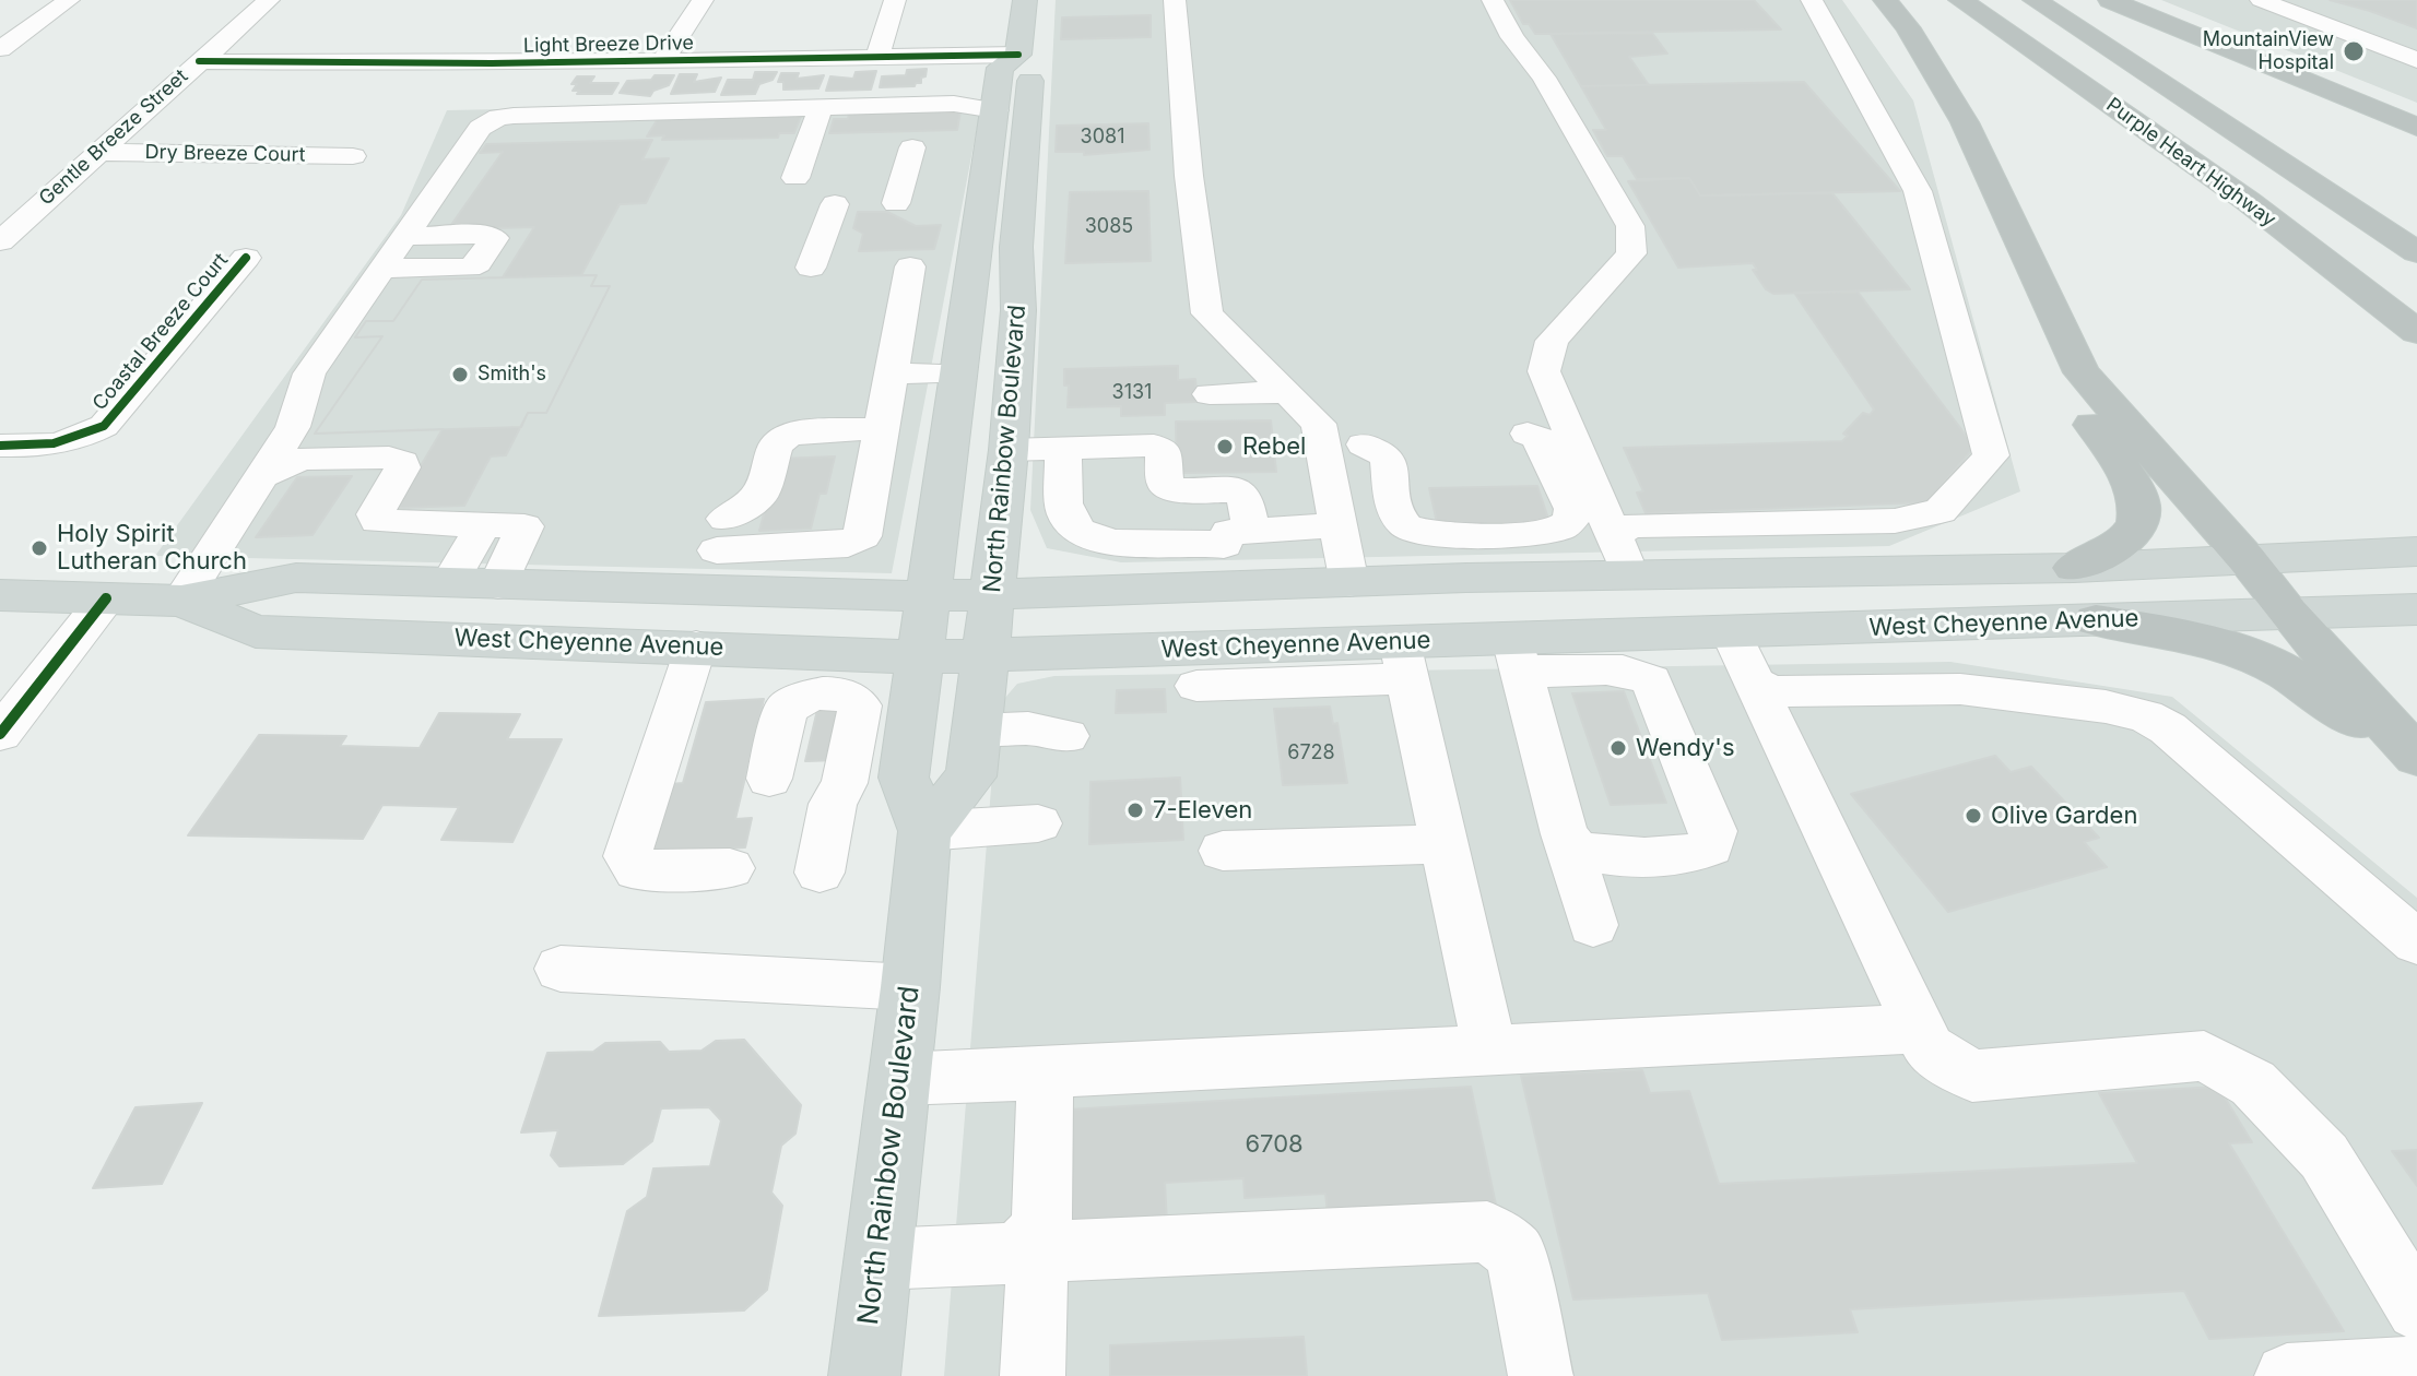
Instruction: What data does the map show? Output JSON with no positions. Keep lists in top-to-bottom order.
{
  "streets": {
    "highway": ["Purple Heart Highway"],
    "main road": ["North Rainbow Boulevard", "West Cheyenne Avenue"],
    "street": [
      "Light Breeze Drive",
      "Gentle Breeze Street",
      "Dry Breeze Court",
      "Coastal Breeze Court"
    ]
  },
  "crossings": [
    ["Light Breeze Drive", "Gentle Breeze Street"],
    ["Light Breeze Drive", "North Rainbow Boulevard"],
    ["Gentle Breeze Street", "Dry Breeze Court"],
    ["North Rainbow Boulevard", "West Cheyenne Avenue"]
  ],
  "places": [
    "MountainView Hospital",
    "Smith's",
    "Rebel",
    "Holy Spirit Lutheran Church",
    "Wendy's",
    "7-Eleven",
    "Olive Garden"
  ],
  "house_numbers": [
    "3081",
    "3085",
    "3131",
    "6728",
    "6708"
  ]
}
